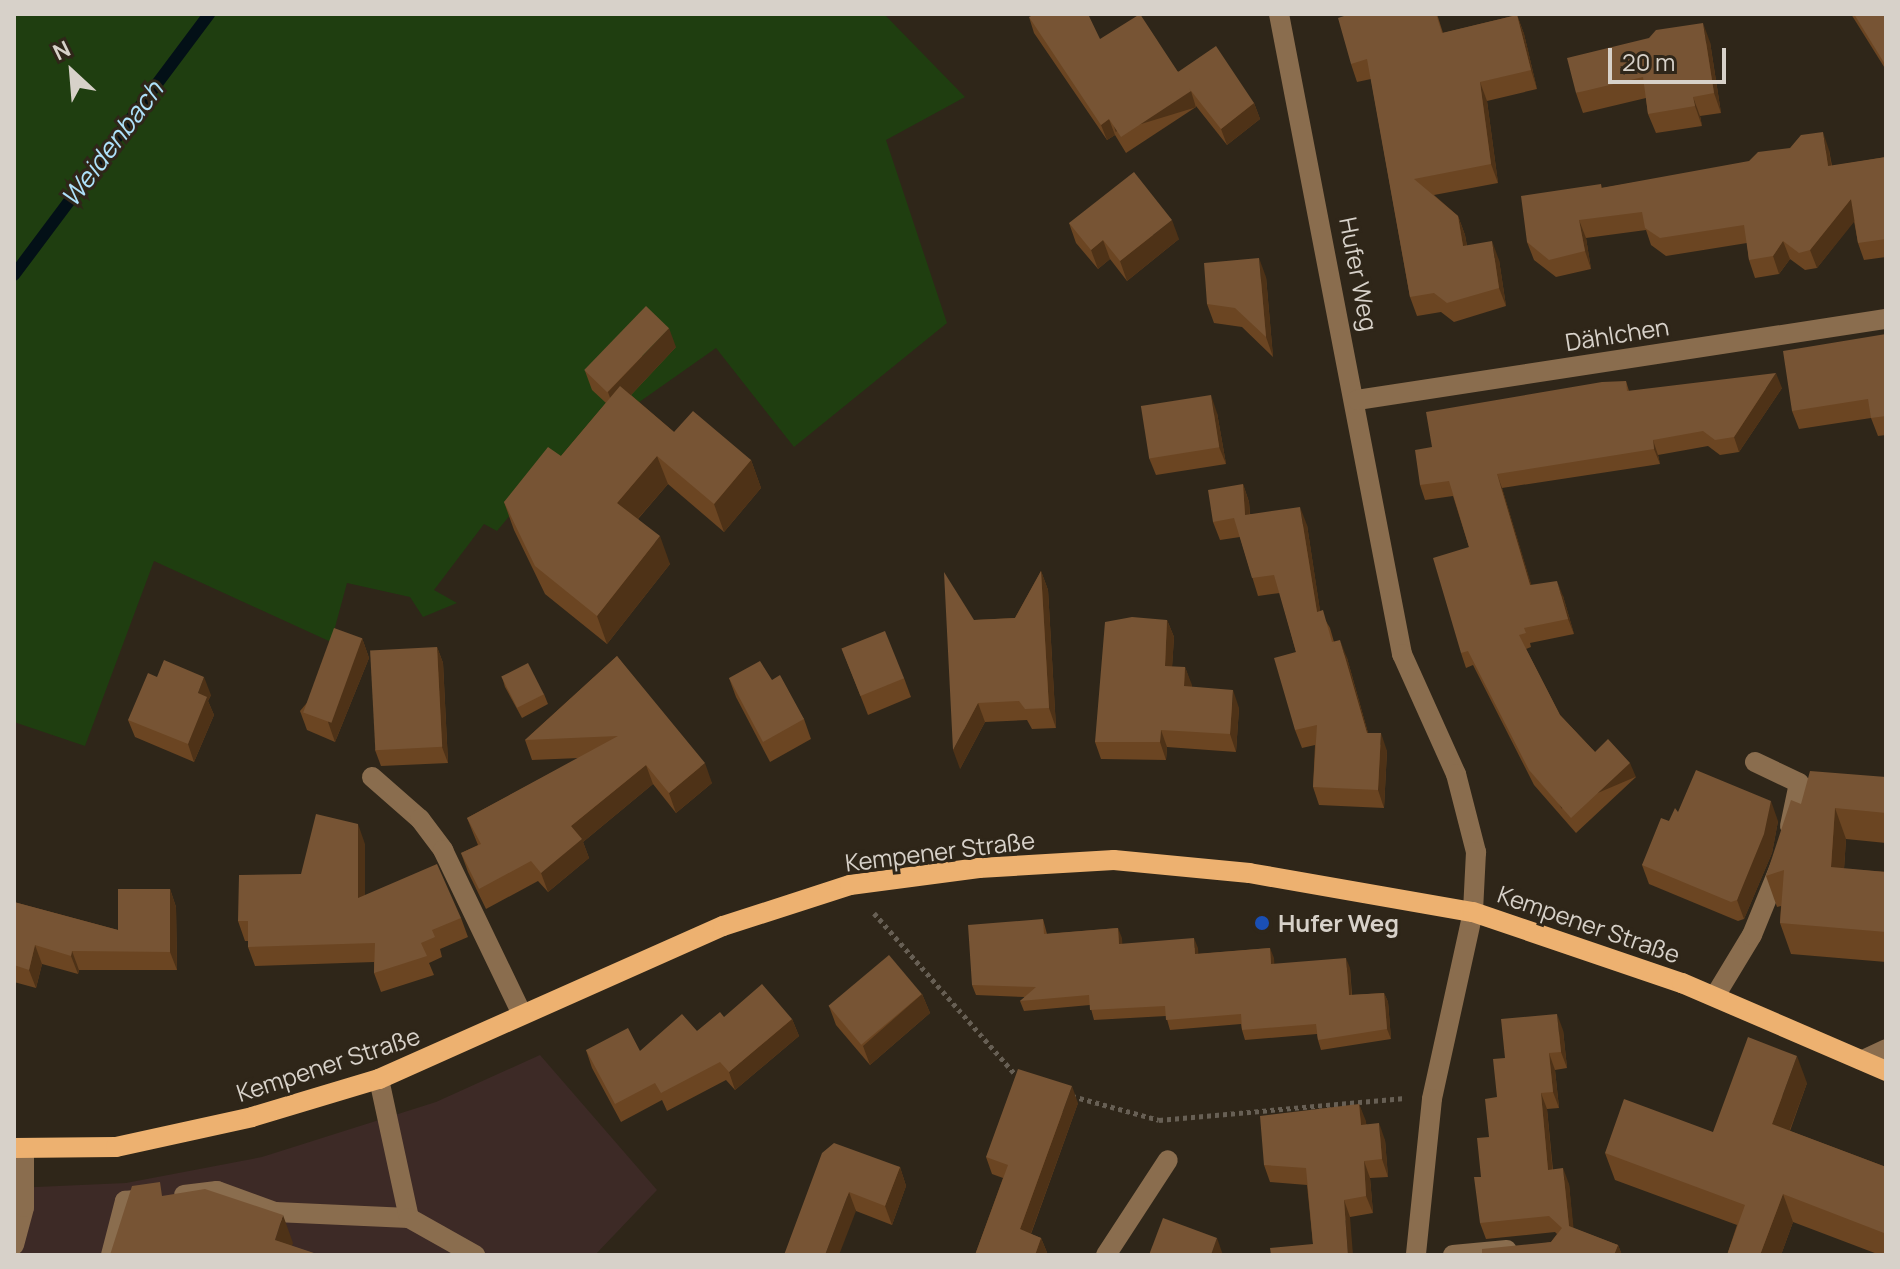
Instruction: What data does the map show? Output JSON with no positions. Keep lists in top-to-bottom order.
{
  "streets": {
    "main road": ["Kempener Straße"],
    "street": ["Hufer Weg", "Dählchen"]
  },
  "crossings": [
    ["Hufer Weg", "Dählchen"],
    ["Hufer Weg", "Kempener Straße"]
  ],
  "water": ["Weidenbach"],
  "places": ["Hufer Weg"],
  "scale_bar": "20 m",
  "north": "top left"
}
